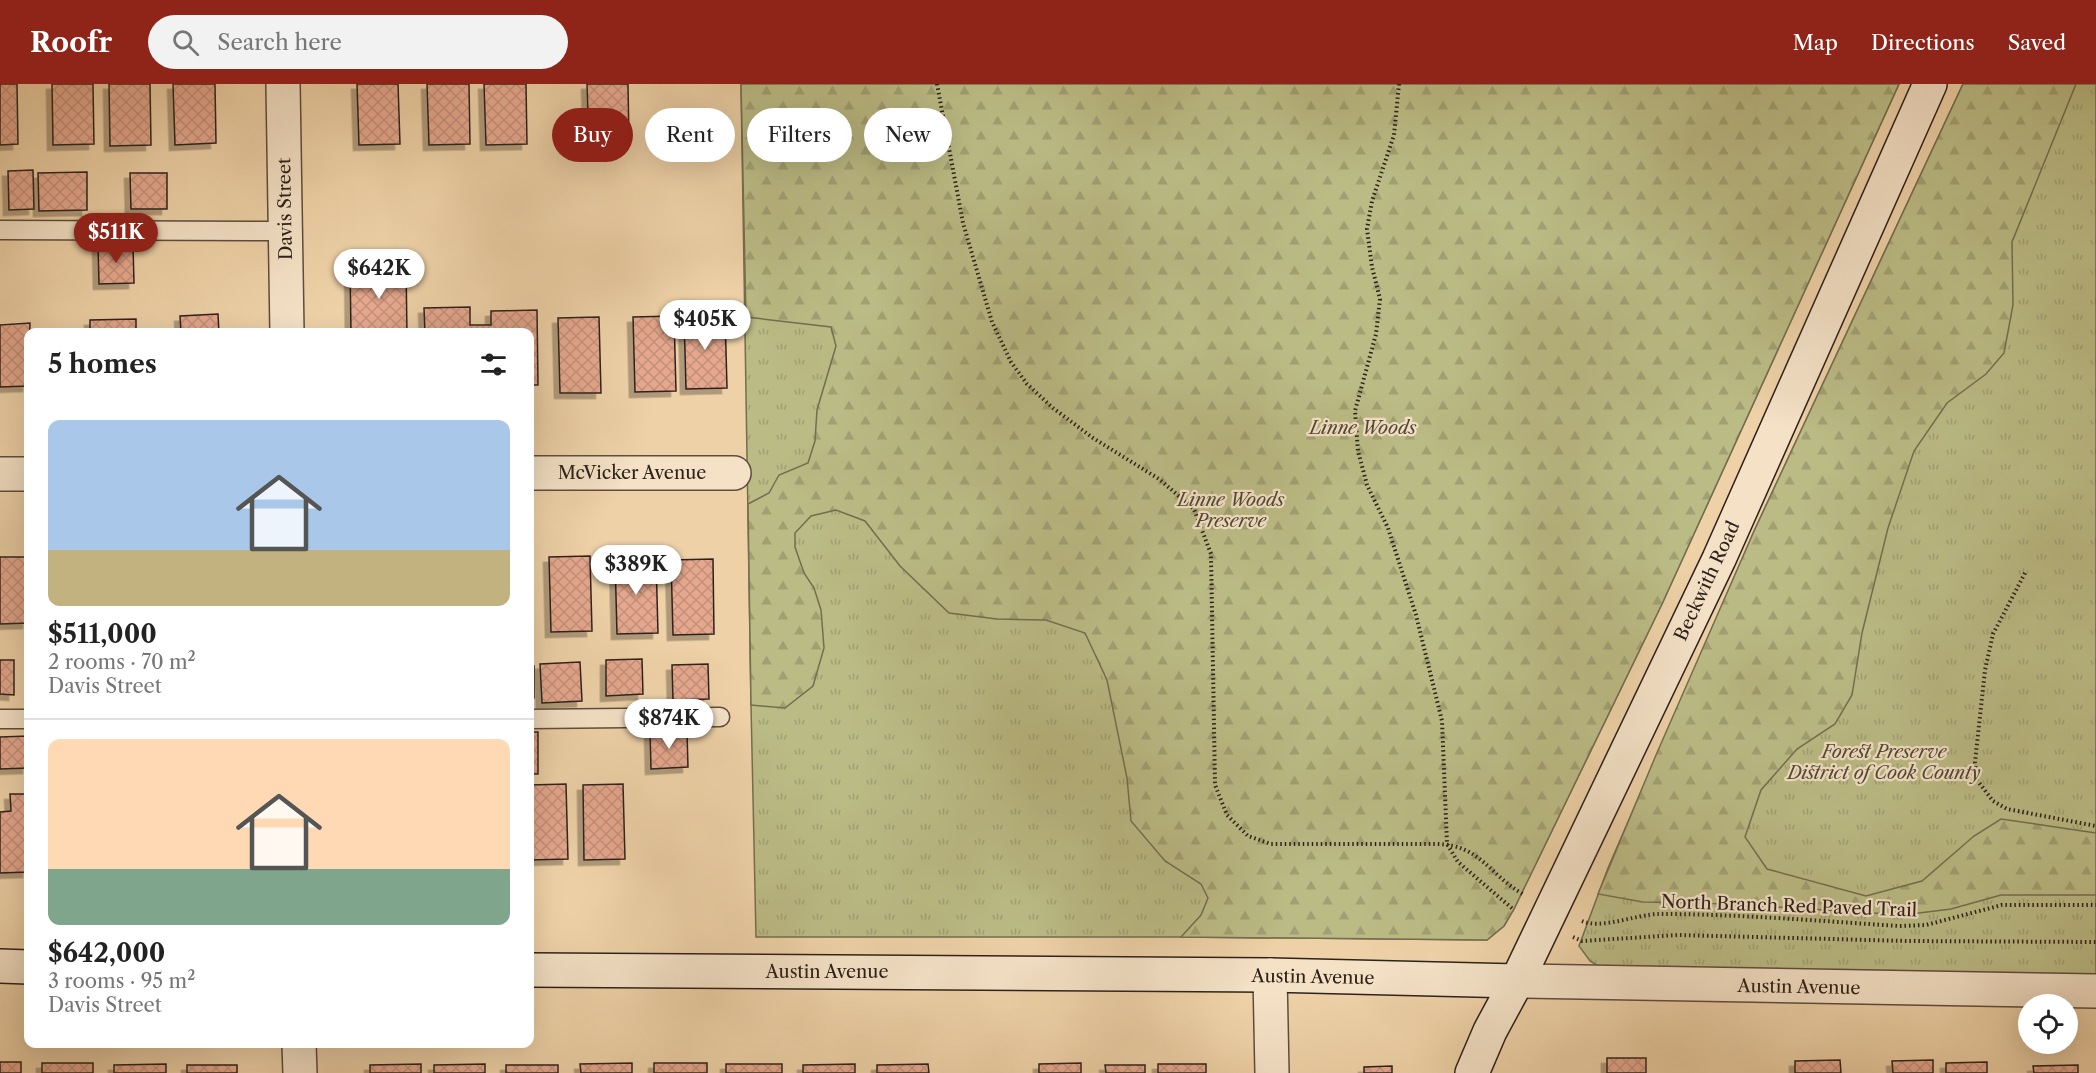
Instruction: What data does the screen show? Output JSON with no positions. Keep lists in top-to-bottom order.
{
  "streets": {
    "street": [
      "Davis Street",
      "McVicker Avenue",
      "Beckwith Road",
      "Austin Avenue"
    ],
    "path": ["North Branch Red Paved Trail"]
  },
  "crossings": [
    ["Beckwith Road", "Austin Avenue"]
  ],
  "parks": ["Linne Woods", "Linne Woods Preserve", "Forest Preserve District of Cook County"],
  "page": {
    "header": "Roofr",
    "search": "Search here",
    "nav": ["Map", "Directions", "Saved"],
    "chip": [
      "Buy",
      "Rent",
      "Filters",
      "New"
    ],
    "price": [
      "$511K",
      "$642K",
      "$405K",
      "$389K",
      "$874K"
    ],
    "heading": "5 homes",
    "list": [
      {
        "name": "$511,000",
        "note": "2 rooms · 70 m² · Davis Street"
      },
      {
        "name": "$642,000",
        "note": "3 rooms · 95 m² · Davis Street"
      }
    ]
  }
}
